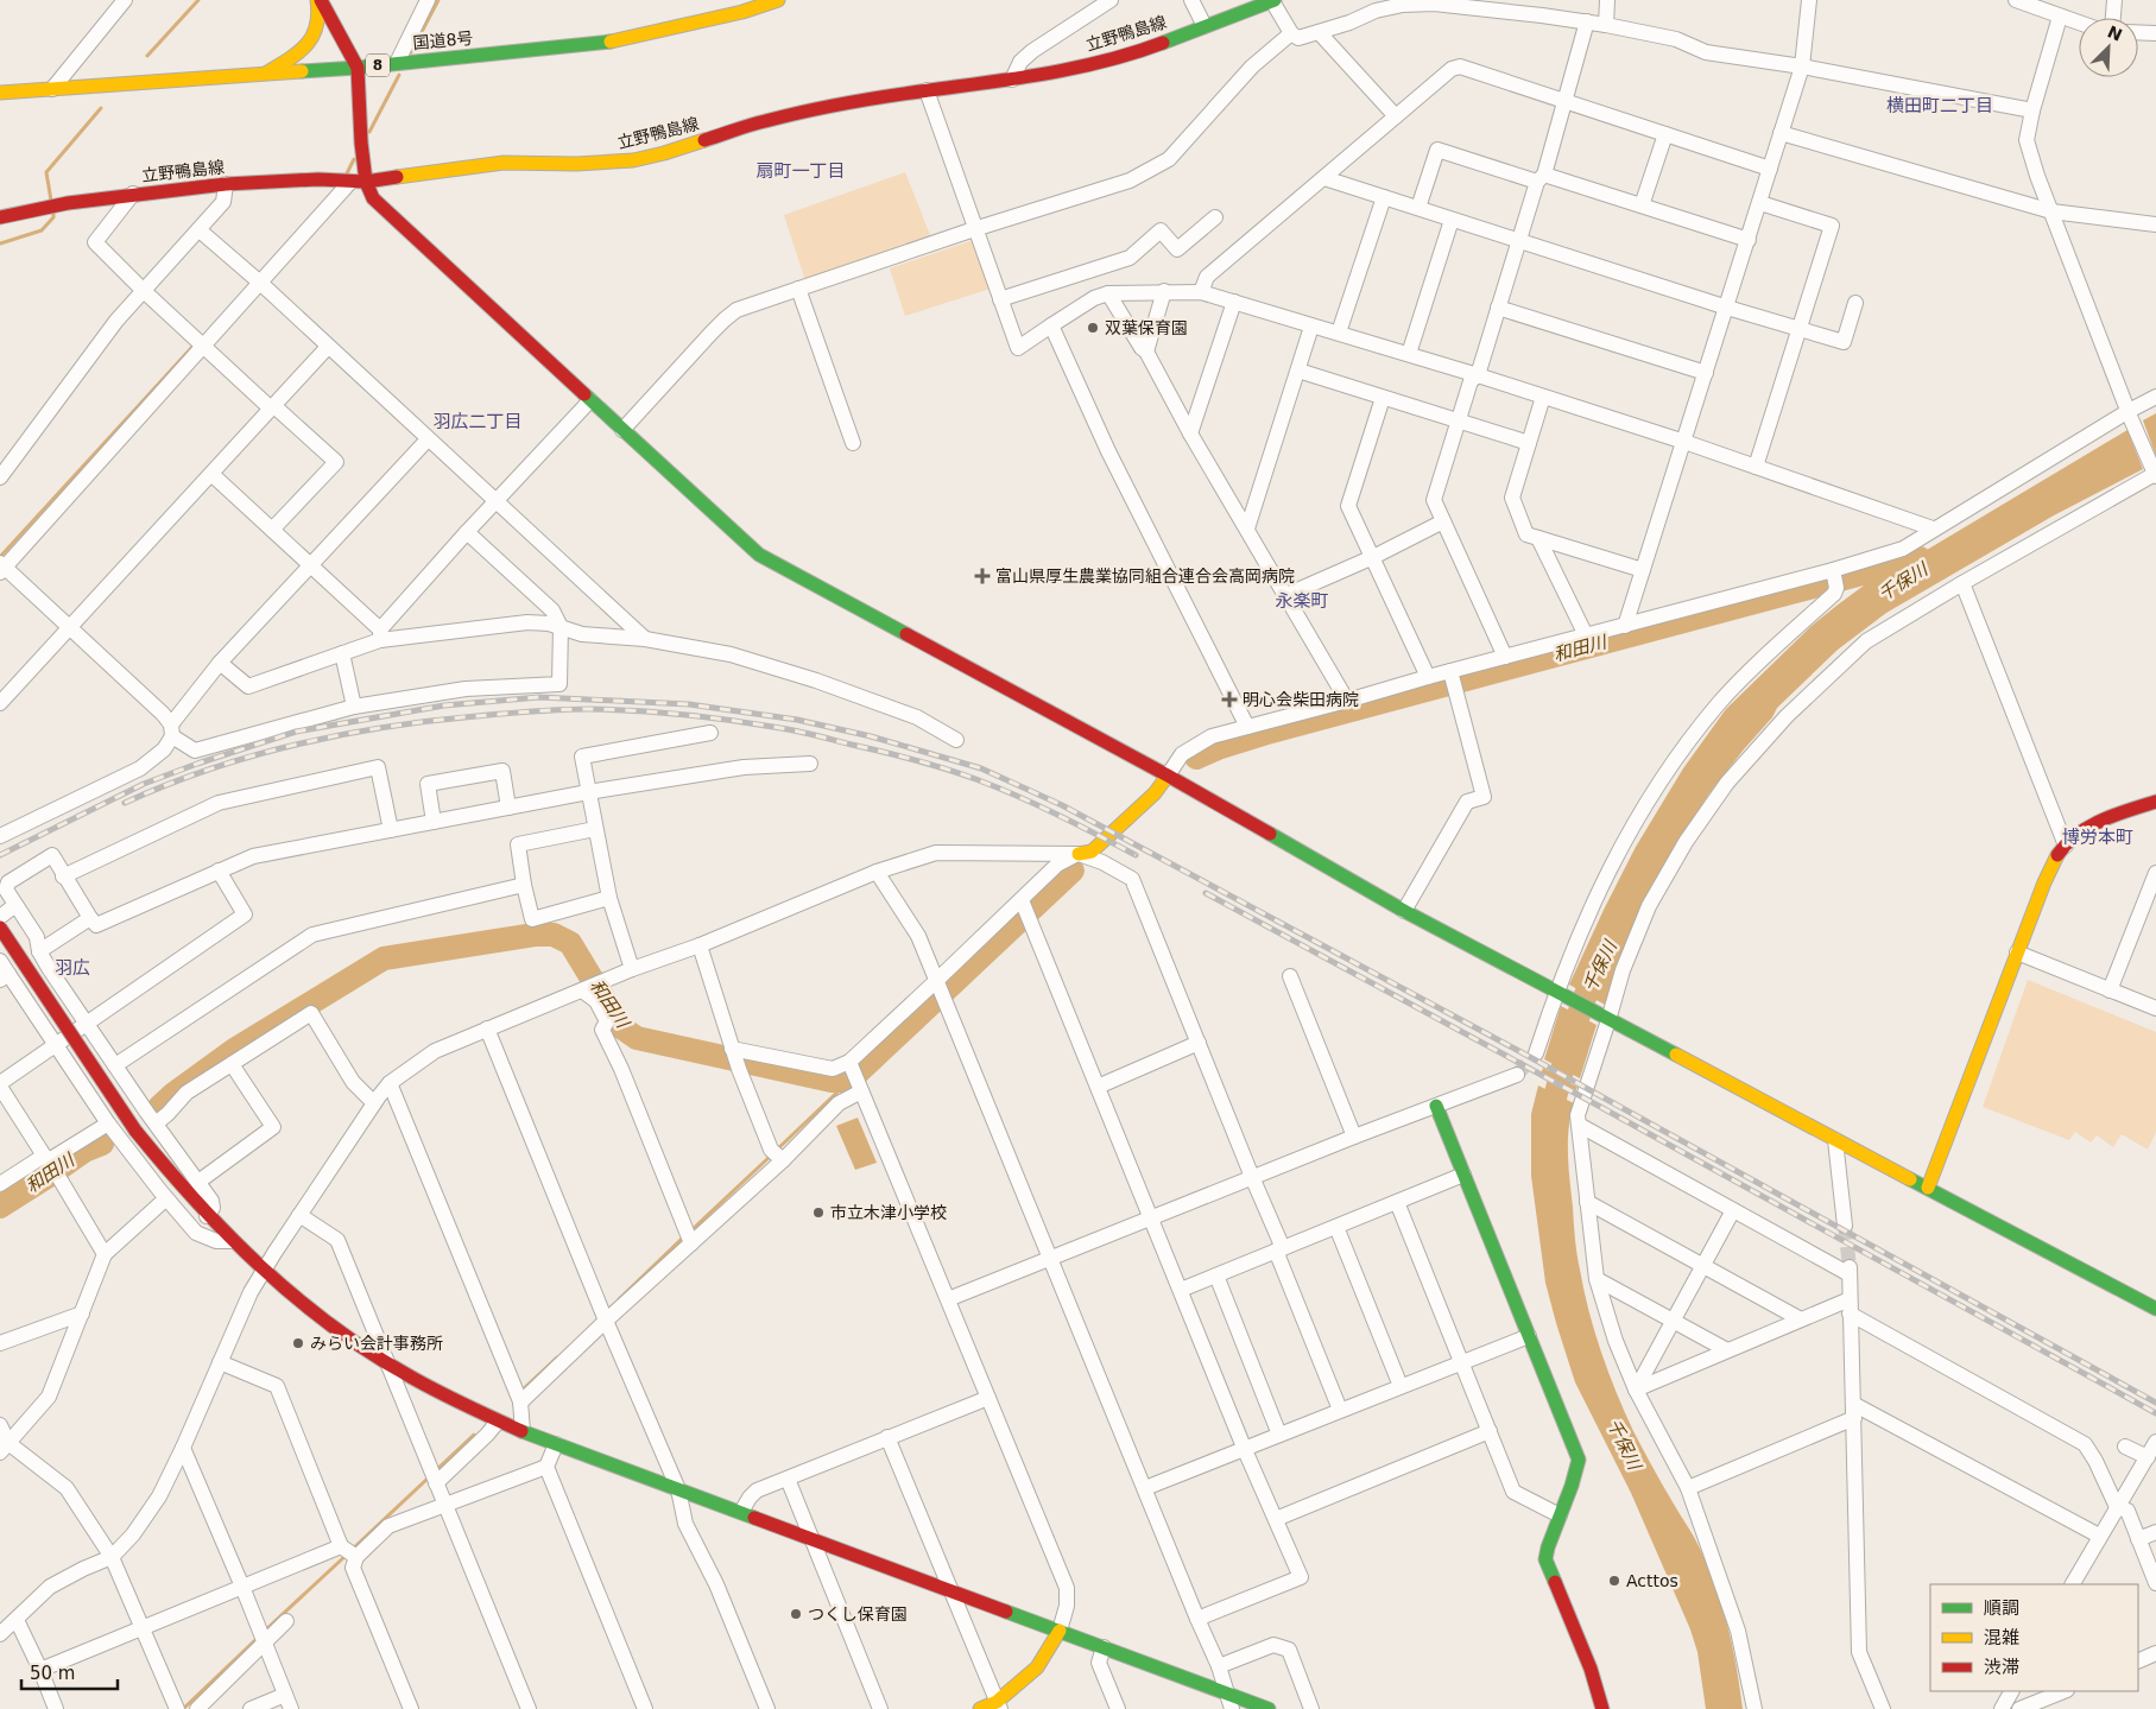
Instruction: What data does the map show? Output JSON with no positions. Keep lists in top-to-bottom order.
{
  "streets": {
    "main road": ["立野鴨島線", "国道8号", "8"]
  },
  "districts": [
    "横田町二丁目",
    "扇町一丁目",
    "羽広二丁目",
    "永楽町",
    "博労本町",
    "羽広"
  ],
  "water": ["千保川", "和田川"],
  "places": {
    "other": [
      "双葉保育園",
      "市立木津小学校",
      "みらい会計事務所",
      "Acttos",
      "つくし保育園"
    ],
    "health": ["富山県厚生農業協同組合連合会高岡病院", "明心会柴田病院"]
  },
  "legend": ["順調", "混雑", "渋滞"],
  "scale_bar": "50 m",
  "north": "top right"
}
